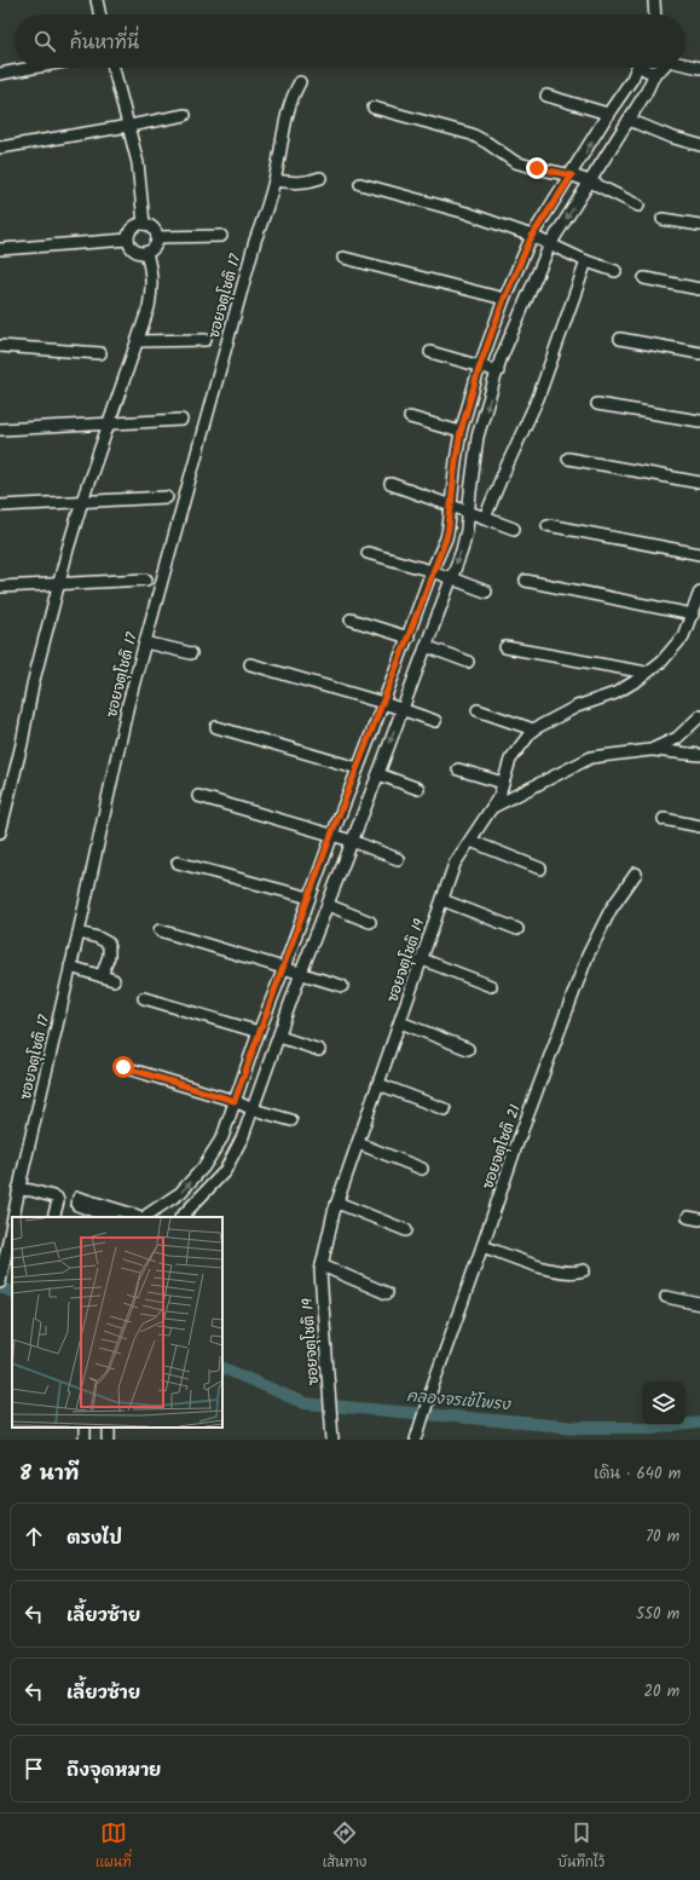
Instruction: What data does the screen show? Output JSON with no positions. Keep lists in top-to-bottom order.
{
  "streets": {
    "street": ["ซอยจตุโชติ 17", "ซอยจตุโชติ 19", "ซอยจตุโชติ 21"]
  },
  "water": ["คลองจรเข้โพรง"],
  "page": {
    "search": "ค้นหาที่นี่",
    "heading": ["8 นาที", "เดิน · 640 m"],
    "list": [
      ["ตรงไป", "70 m"],
      ["เลี้ยวซ้าย", "550 m"],
      ["เลี้ยวซ้าย", "20 m"],
      "ถึงจุดหมาย"
    ],
    "nav": ["แผนที่", "เส้นทาง", "บันทึกไว้"]
  }
}
